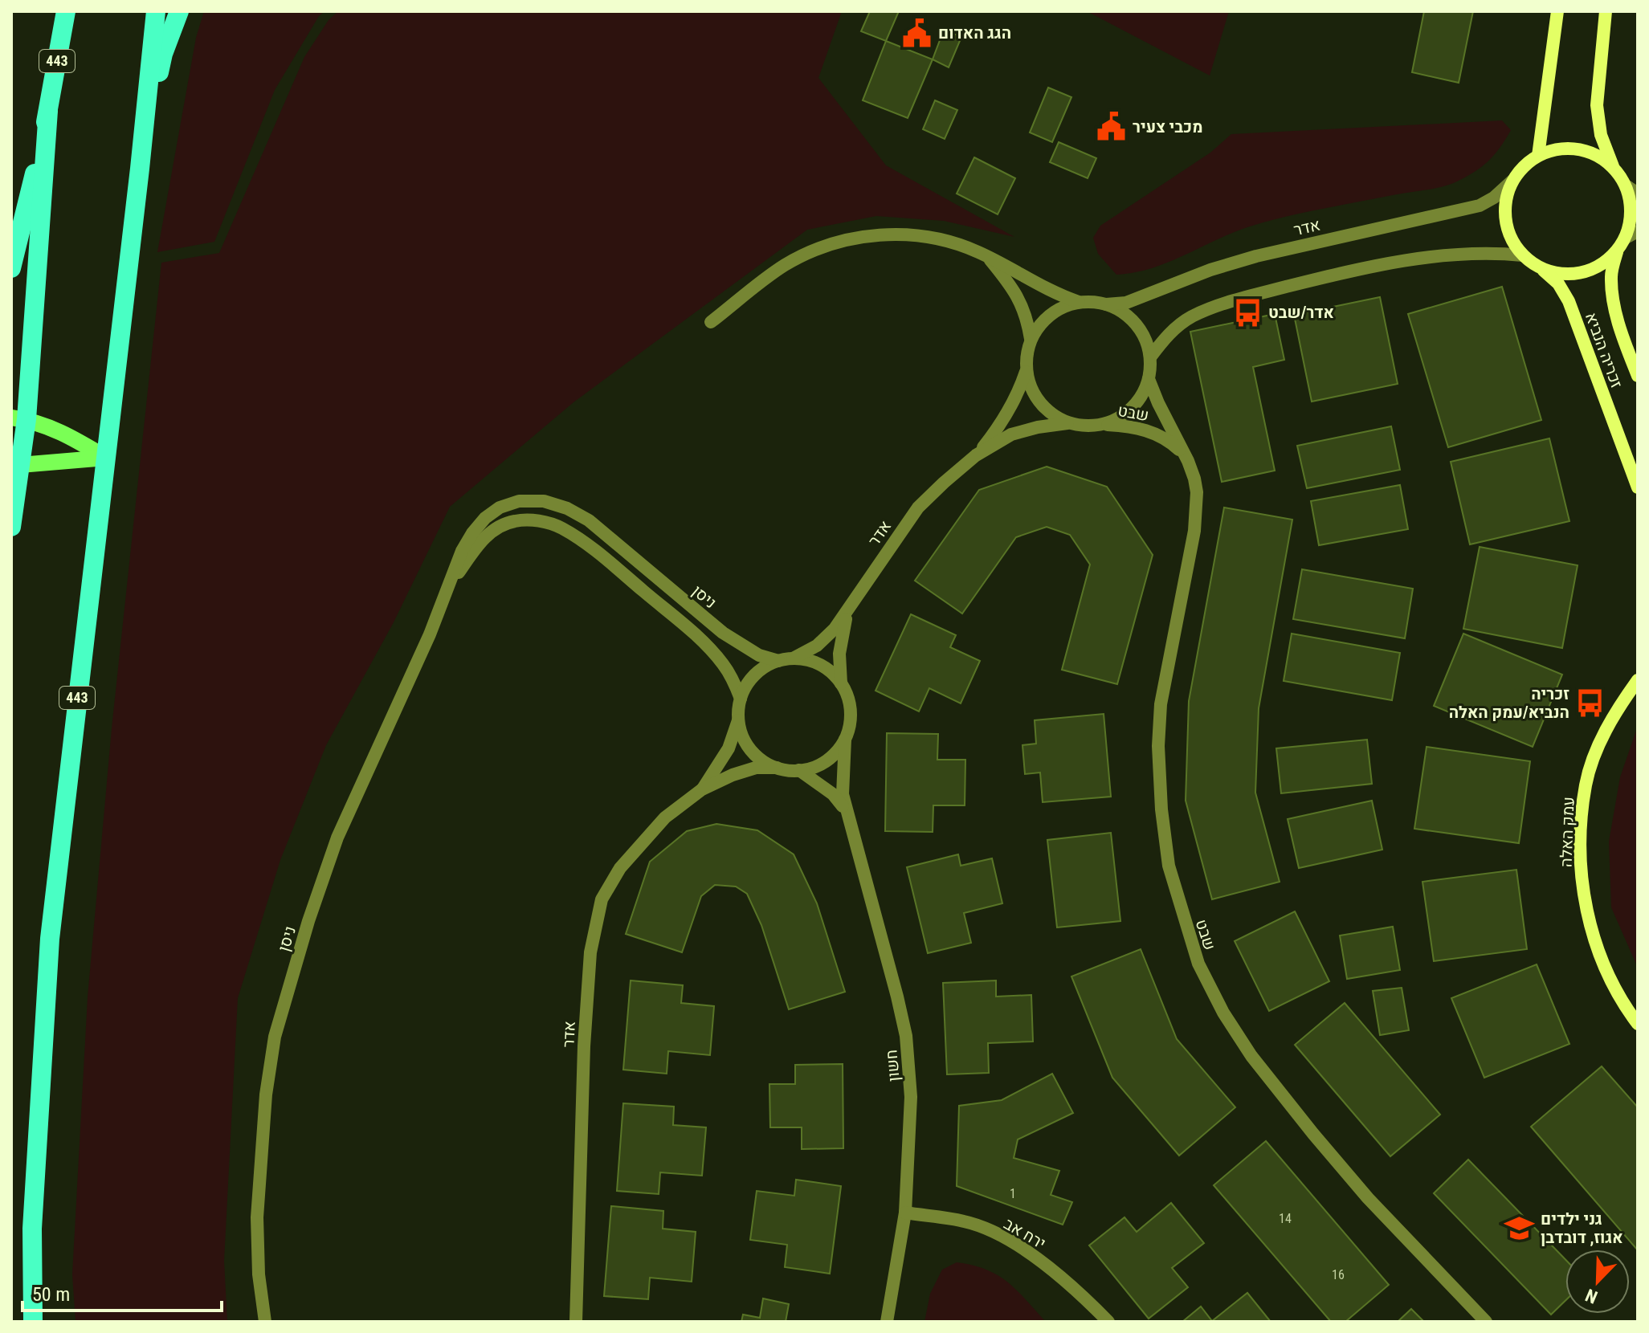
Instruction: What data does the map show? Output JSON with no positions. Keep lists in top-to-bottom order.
{
  "streets": {
    "highway": ["443"],
    "street": [
      "אדר",
      "זכריה הנביא",
      "שבט",
      "ניסן",
      "עמק האלה",
      "חשון",
      "ירח אב"
    ]
  },
  "crossings": [
    ["אדר", "זכריה הנביא"],
    ["אדר", "שבט"],
    ["אדר", "ניסן"],
    ["אדר", "חשון"],
    ["ניסן", "חשון"],
    ["חשון", "ירח אב"]
  ],
  "places": {
    "public building": ["הגג האדום", "מכבי צעיר"],
    "bus stop": ["אדר/שבט", "זכריה הנביא/עמק האלה"],
    "school or university": ["גני ילדים אגוז, דובדבן"]
  },
  "house_numbers": ["1", "14", "16"],
  "scale_bar": "50 m",
  "north": "bottom left"
}
